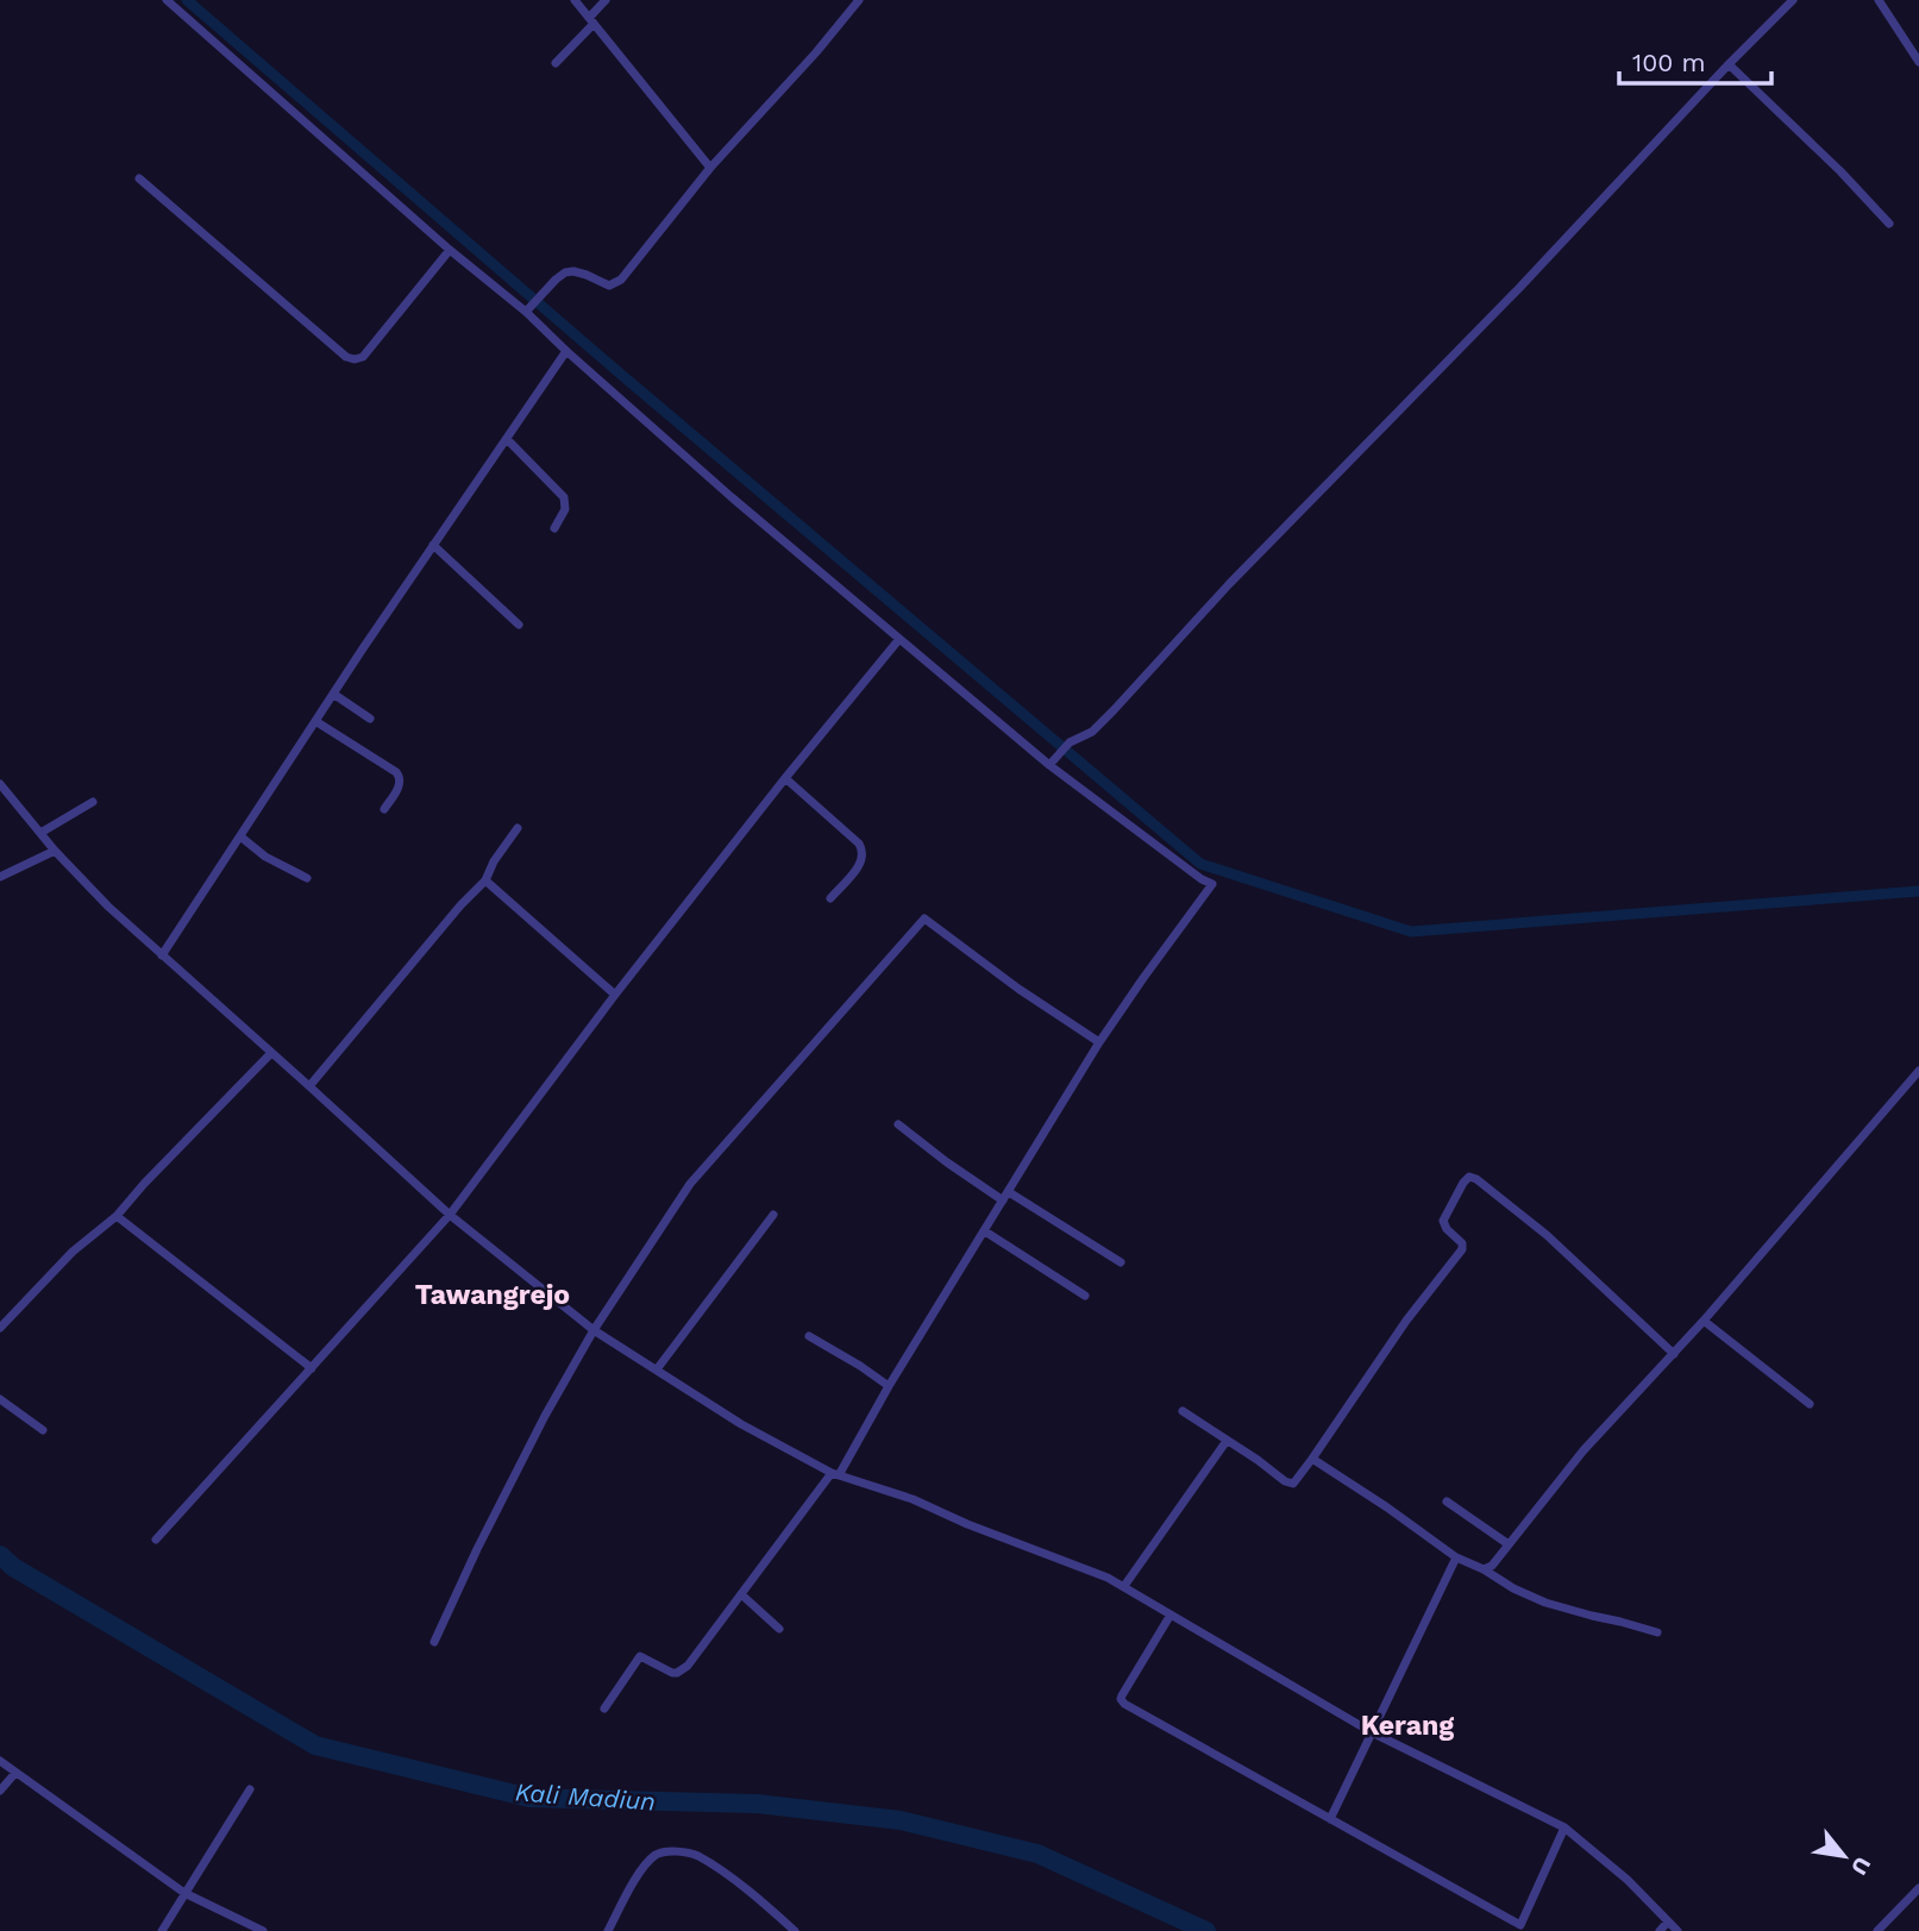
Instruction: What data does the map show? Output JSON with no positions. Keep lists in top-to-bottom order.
{
  "districts": ["Tawangrejo", "Kerang"],
  "water": ["Kali Madiun"],
  "scale_bar": "100 m",
  "north": "bottom right"
}
